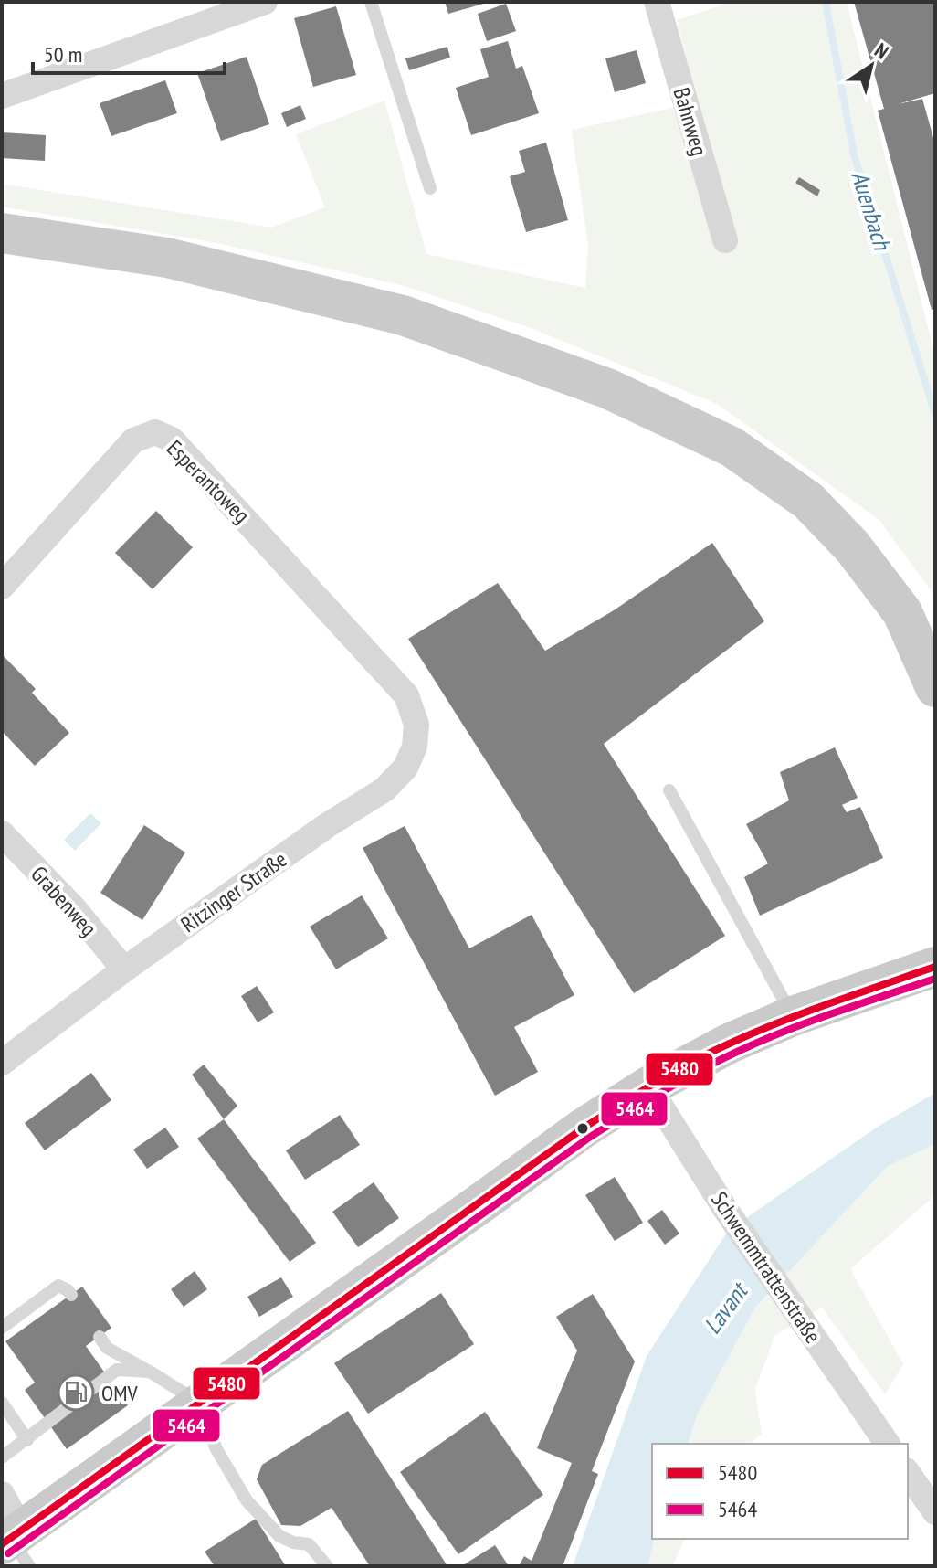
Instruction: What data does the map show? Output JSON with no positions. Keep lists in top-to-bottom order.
{
  "streets": {
    "street": [
      "Bahnweg",
      "Esperantoweg",
      "Ritzinger Straße",
      "Grabenweg",
      "Schwemmtrattenstraße"
    ]
  },
  "crossings": [
    ["Esperantoweg", "Ritzinger Straße"],
    ["Ritzinger Straße", "Grabenweg"]
  ],
  "water": ["Auenbach", "Lavant"],
  "places": {
    "fuel station": ["OMV"]
  },
  "lines": ["transit line 5480", "transit line 5464"],
  "legend": ["5480", "5464"],
  "scale_bar": "50 m",
  "north": "top right"
}
